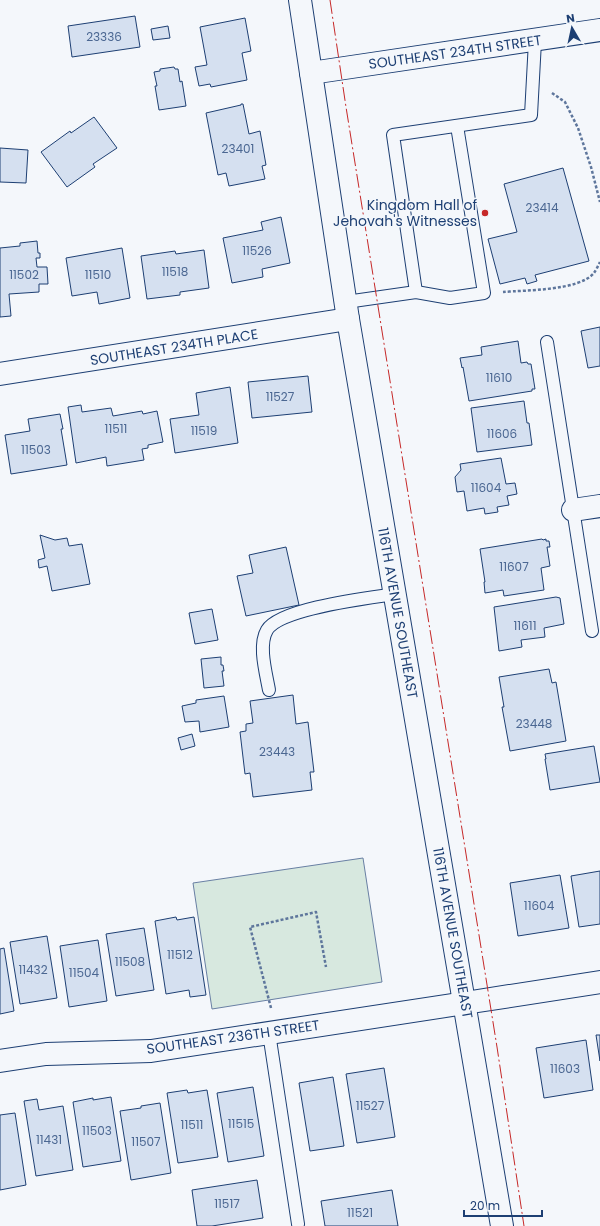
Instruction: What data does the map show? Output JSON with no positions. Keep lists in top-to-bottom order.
{
  "streets": {
    "street": [
      "SOUTHEAST 234TH STREET",
      "SOUTHEAST 234TH PLACE",
      "116TH AVENUE SOUTHEAST",
      "SOUTHEAST 236TH STREET"
    ]
  },
  "crossings": [
    ["SOUTHEAST 234TH STREET", "116TH AVENUE SOUTHEAST"],
    ["SOUTHEAST 234TH PLACE", "116TH AVENUE SOUTHEAST"],
    ["116TH AVENUE SOUTHEAST", "SOUTHEAST 236TH STREET"]
  ],
  "places": ["Kingdom Hall of Jehovah's Witnesses"],
  "house_numbers": [
    "23336",
    "23401",
    "23414",
    "11526",
    "11518",
    "11502",
    "11510",
    "11610",
    "11527",
    "11511",
    "11519",
    "11606",
    "11503",
    "11604",
    "11607",
    "11611",
    "23448",
    "23443",
    "11604",
    "11512",
    "11508",
    "11432",
    "11504",
    "11603",
    "11527",
    "11515",
    "11511",
    "11503",
    "11431",
    "11507",
    "11517",
    "11521"
  ],
  "scale_bar": "20 m",
  "north": "top"
}
